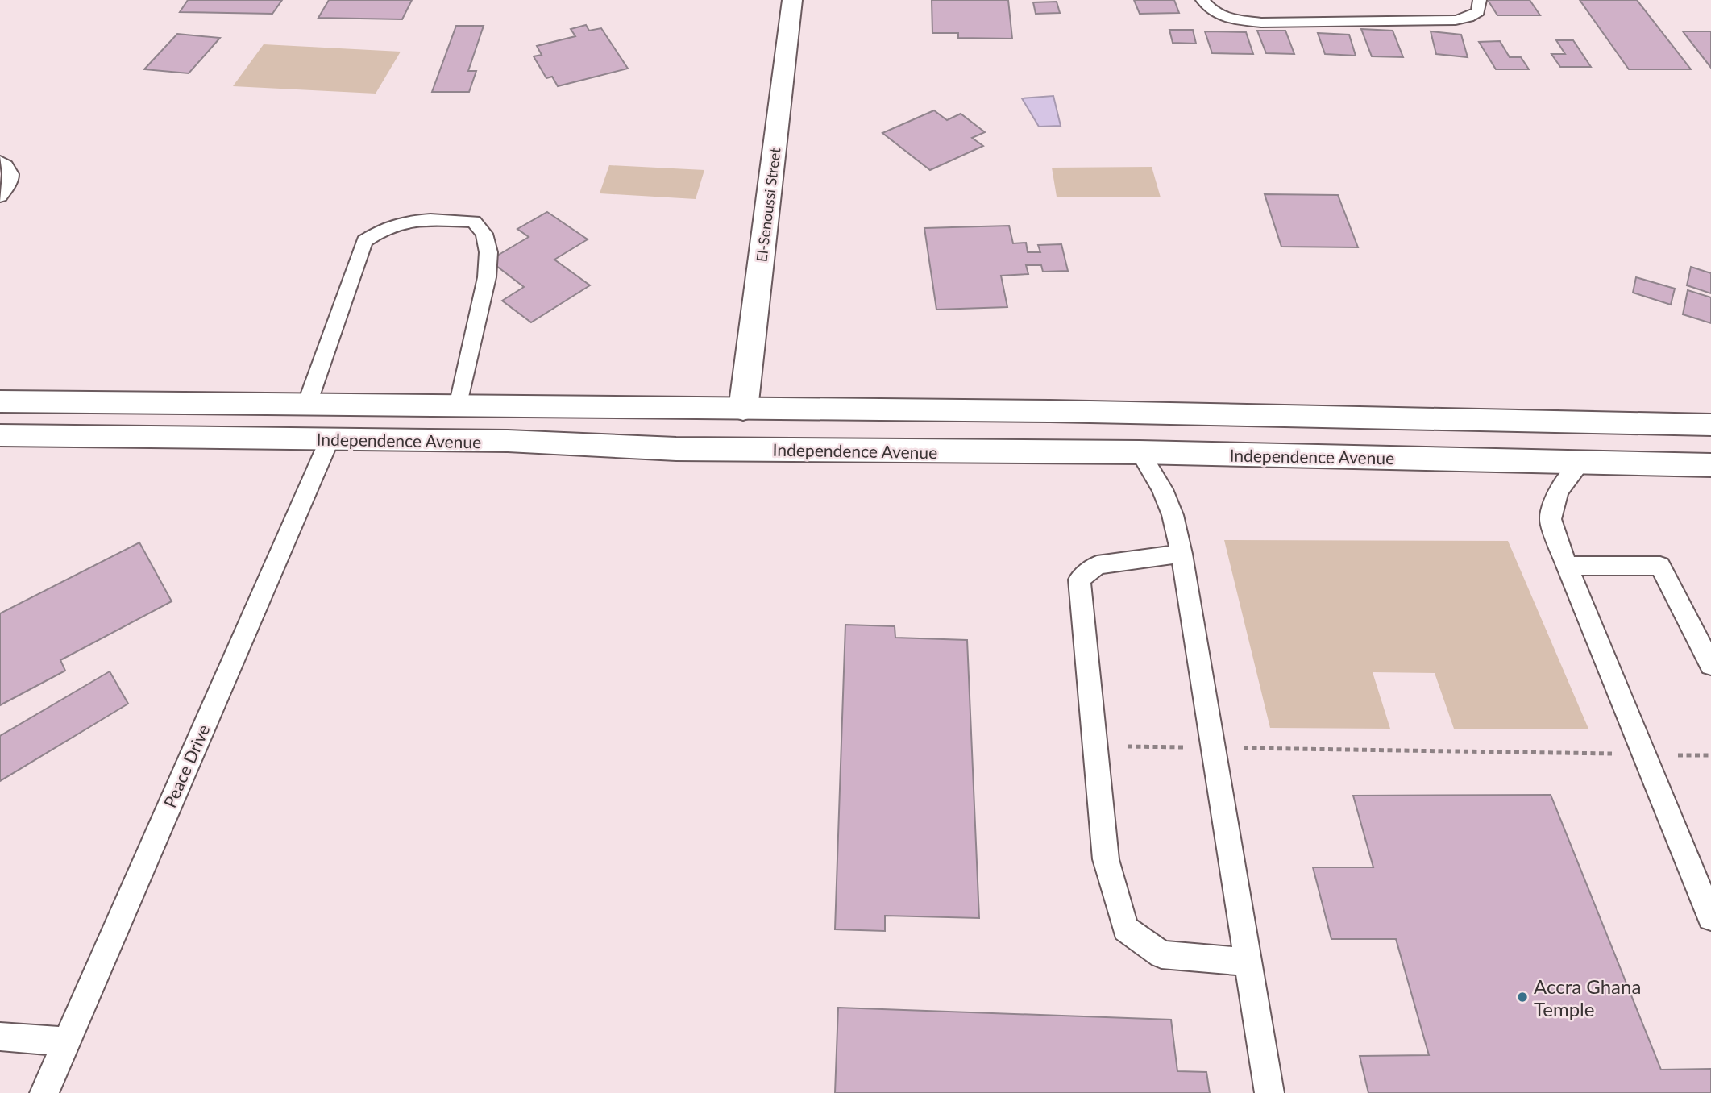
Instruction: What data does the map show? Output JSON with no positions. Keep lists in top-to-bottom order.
{
  "streets": {
    "main road": ["El-Senoussi Street", "Independence Avenue"],
    "lane": ["Peace Drive"]
  },
  "crossings": [
    ["El-Senoussi Street", "Independence Avenue"],
    ["Independence Avenue", "Peace Drive"]
  ],
  "places": ["Accra Ghana Temple"]
}
